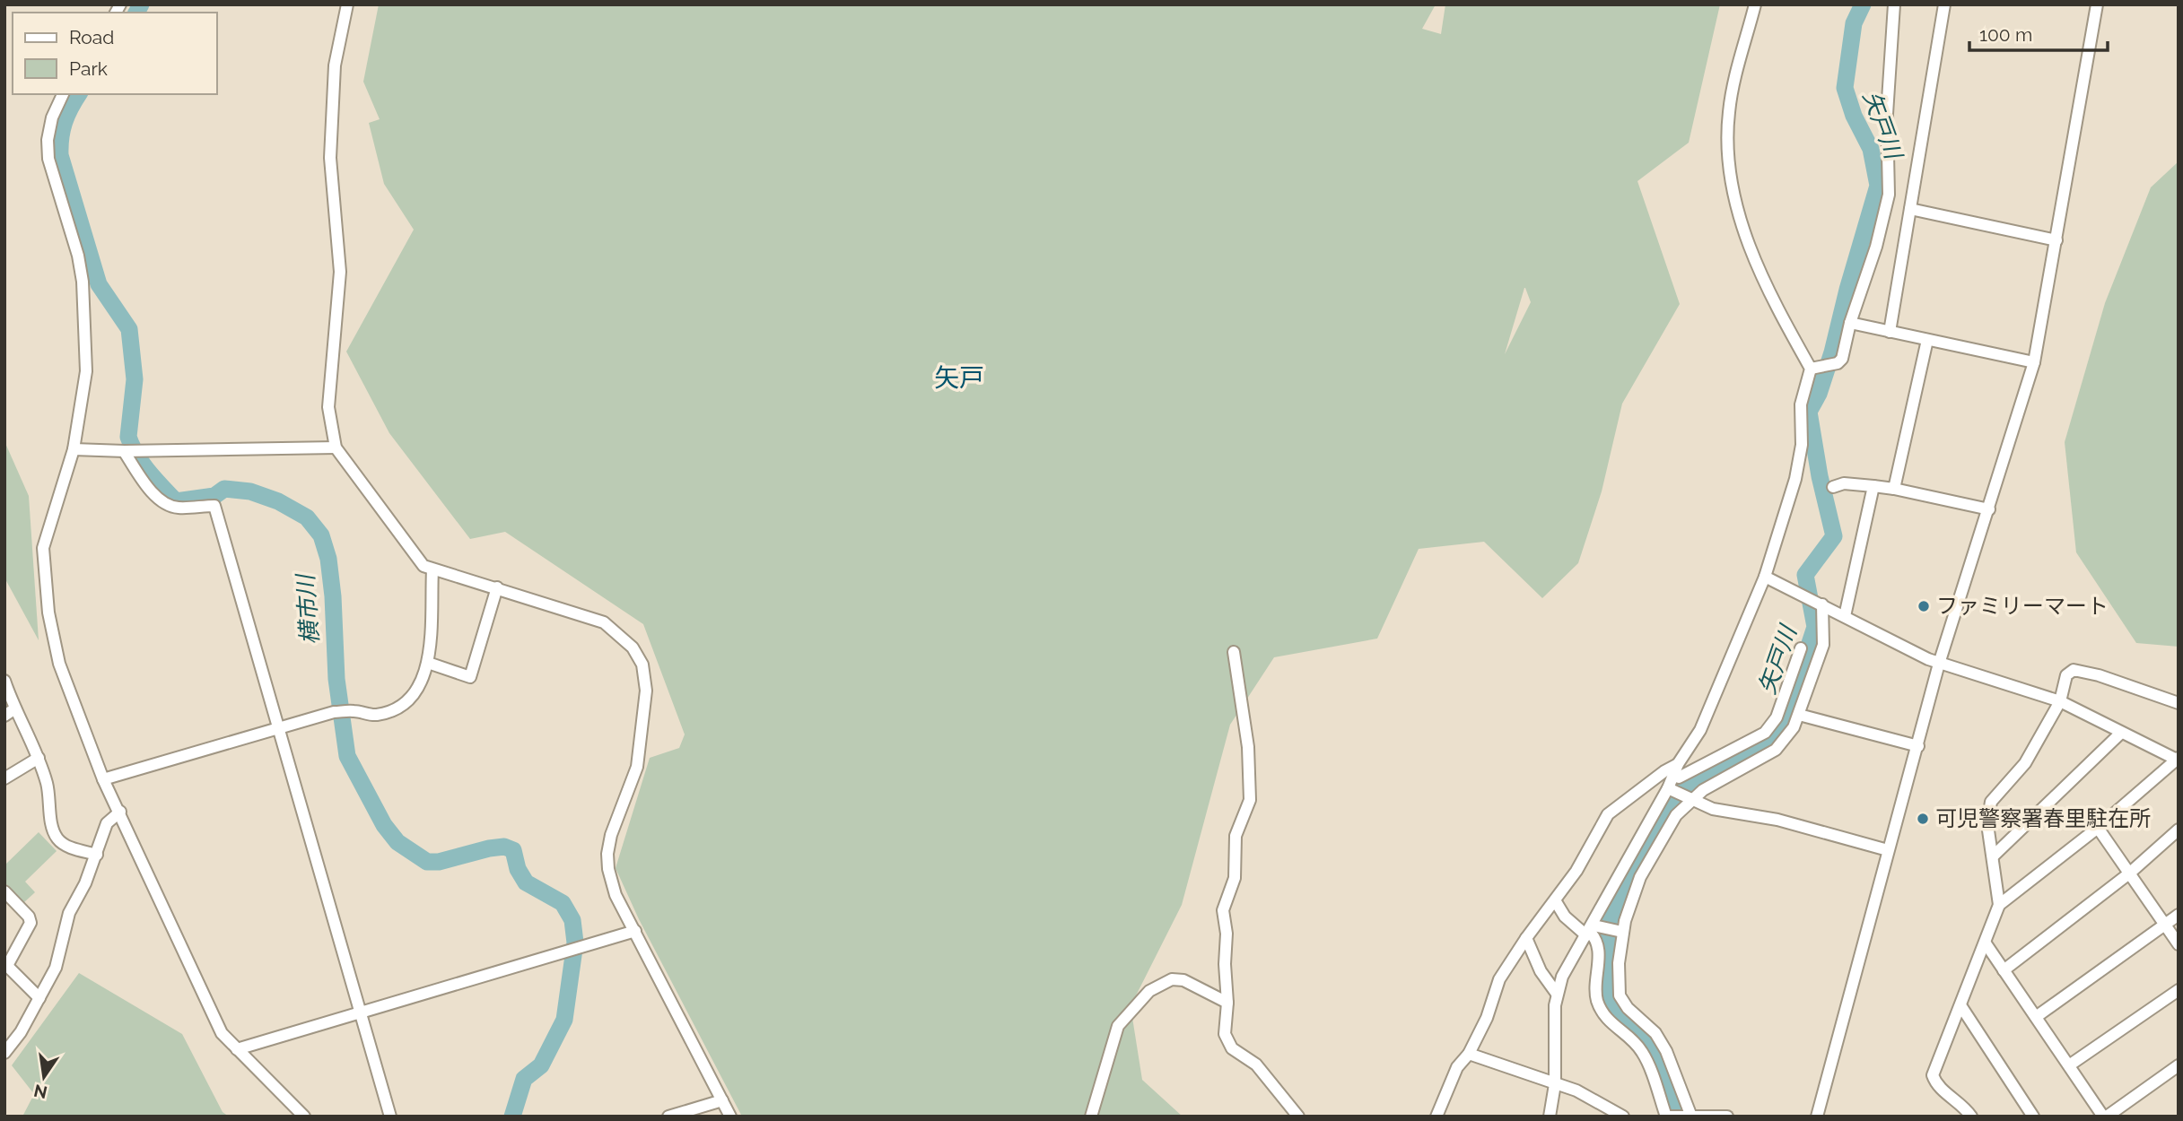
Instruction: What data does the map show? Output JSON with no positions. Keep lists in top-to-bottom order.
{
  "districts": ["矢戸"],
  "water": ["矢戸川", "横市川"],
  "places": ["ファミリーマート", "可児警察署春里駐在所"],
  "legend": ["Road", "Park"],
  "scale_bar": "100 m",
  "north": "bottom"
}
